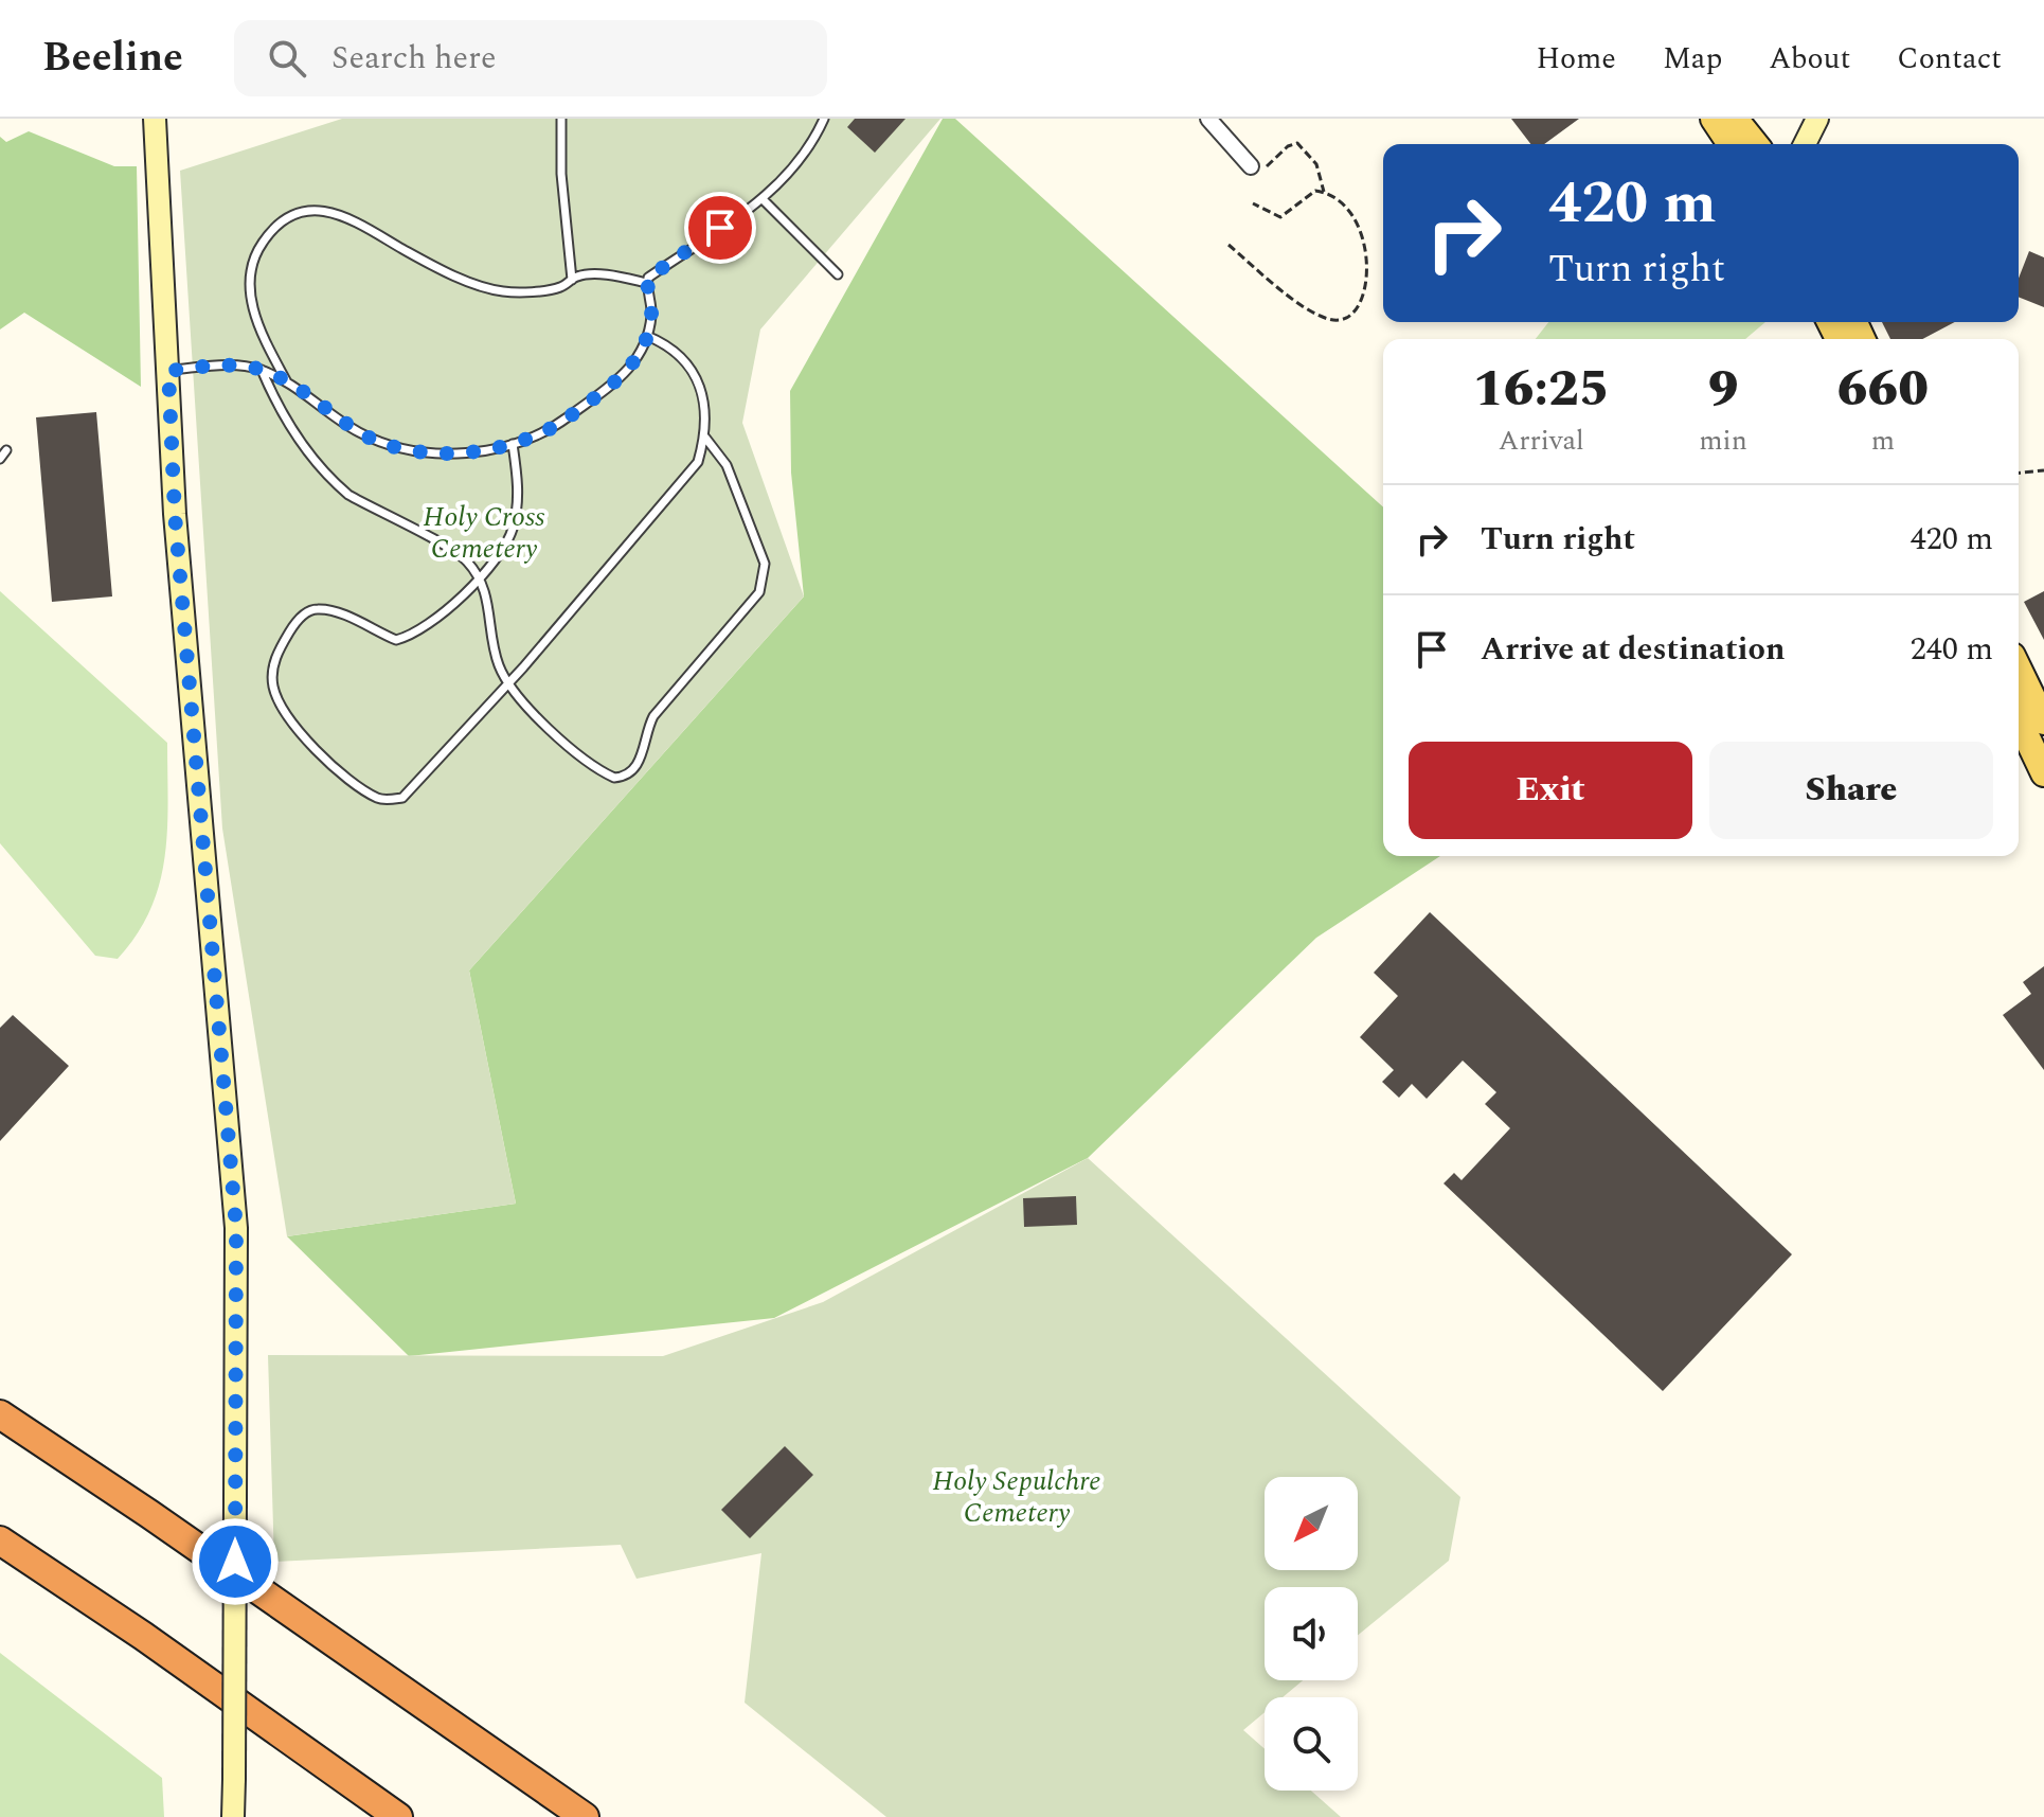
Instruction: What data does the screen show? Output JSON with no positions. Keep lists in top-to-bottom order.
{
  "parks": ["Holy Cross Cemetery", "Holy Sepulchre Cemetery"],
  "north": "bottom left",
  "page": {
    "header": "Beeline",
    "search": "Search here",
    "nav": [
      "Home",
      "Map",
      "About",
      "Contact"
    ],
    "turn": ["420 m", "Turn right"],
    "eta": [
      "16:25",
      "Arrival",
      "9",
      "min",
      "660",
      "m"
    ],
    "list": [
      {
        "name": "Turn right",
        "value": "420 m"
      },
      {
        "name": "Arrive at destination",
        "value": "240 m"
      }
    ],
    "buttons": ["Exit", "Share"]
  }
}
